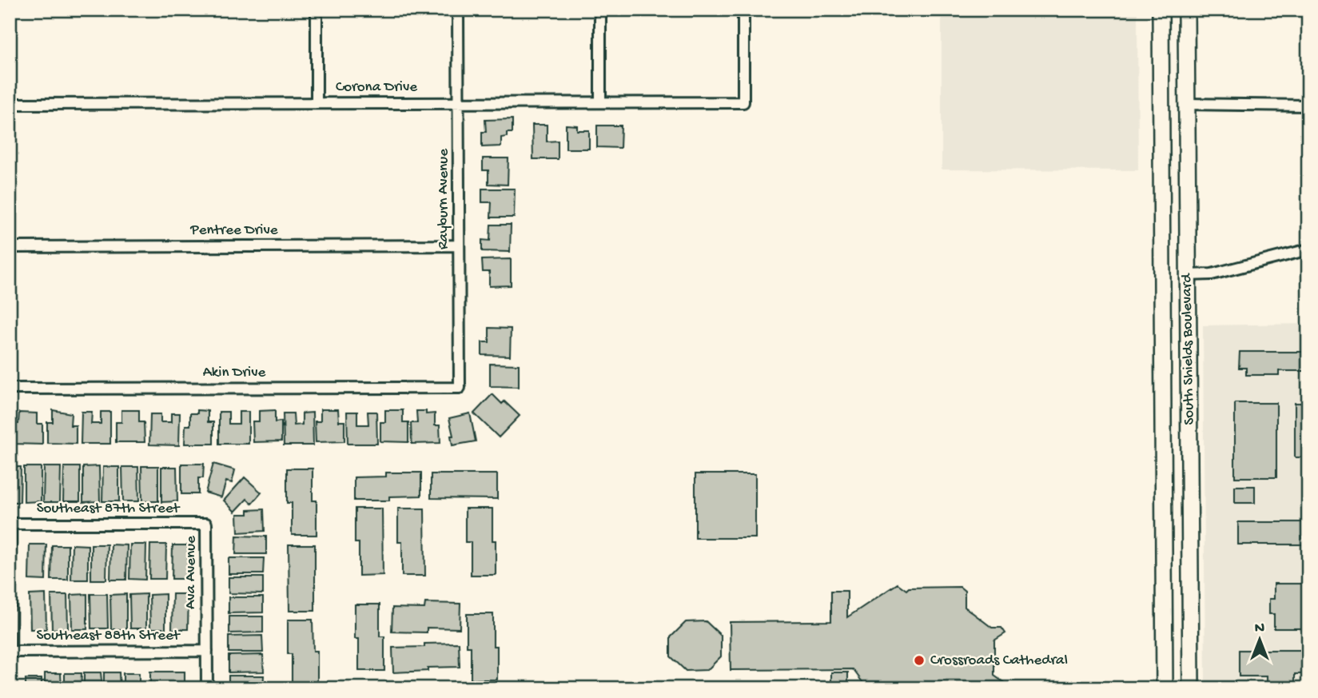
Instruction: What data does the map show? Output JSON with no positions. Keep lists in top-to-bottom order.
{
  "streets": {
    "main road": ["South Shields Boulevard"],
    "street": [
      "Corona Drive",
      "Rayburn Avenue",
      "Pentree Drive",
      "Akin Drive",
      "Southeast 87th Street",
      "Ava Avenue",
      "Southeast 88th Street"
    ]
  },
  "crossings": [
    ["Corona Drive", "Rayburn Avenue"],
    ["Rayburn Avenue", "Pentree Drive"],
    ["Rayburn Avenue", "Akin Drive"],
    ["Southeast 87th Street", "Ava Avenue"],
    ["Ava Avenue", "Southeast 88th Street"]
  ],
  "places": ["Crossroads Cathedral"],
  "north": "top"
}
